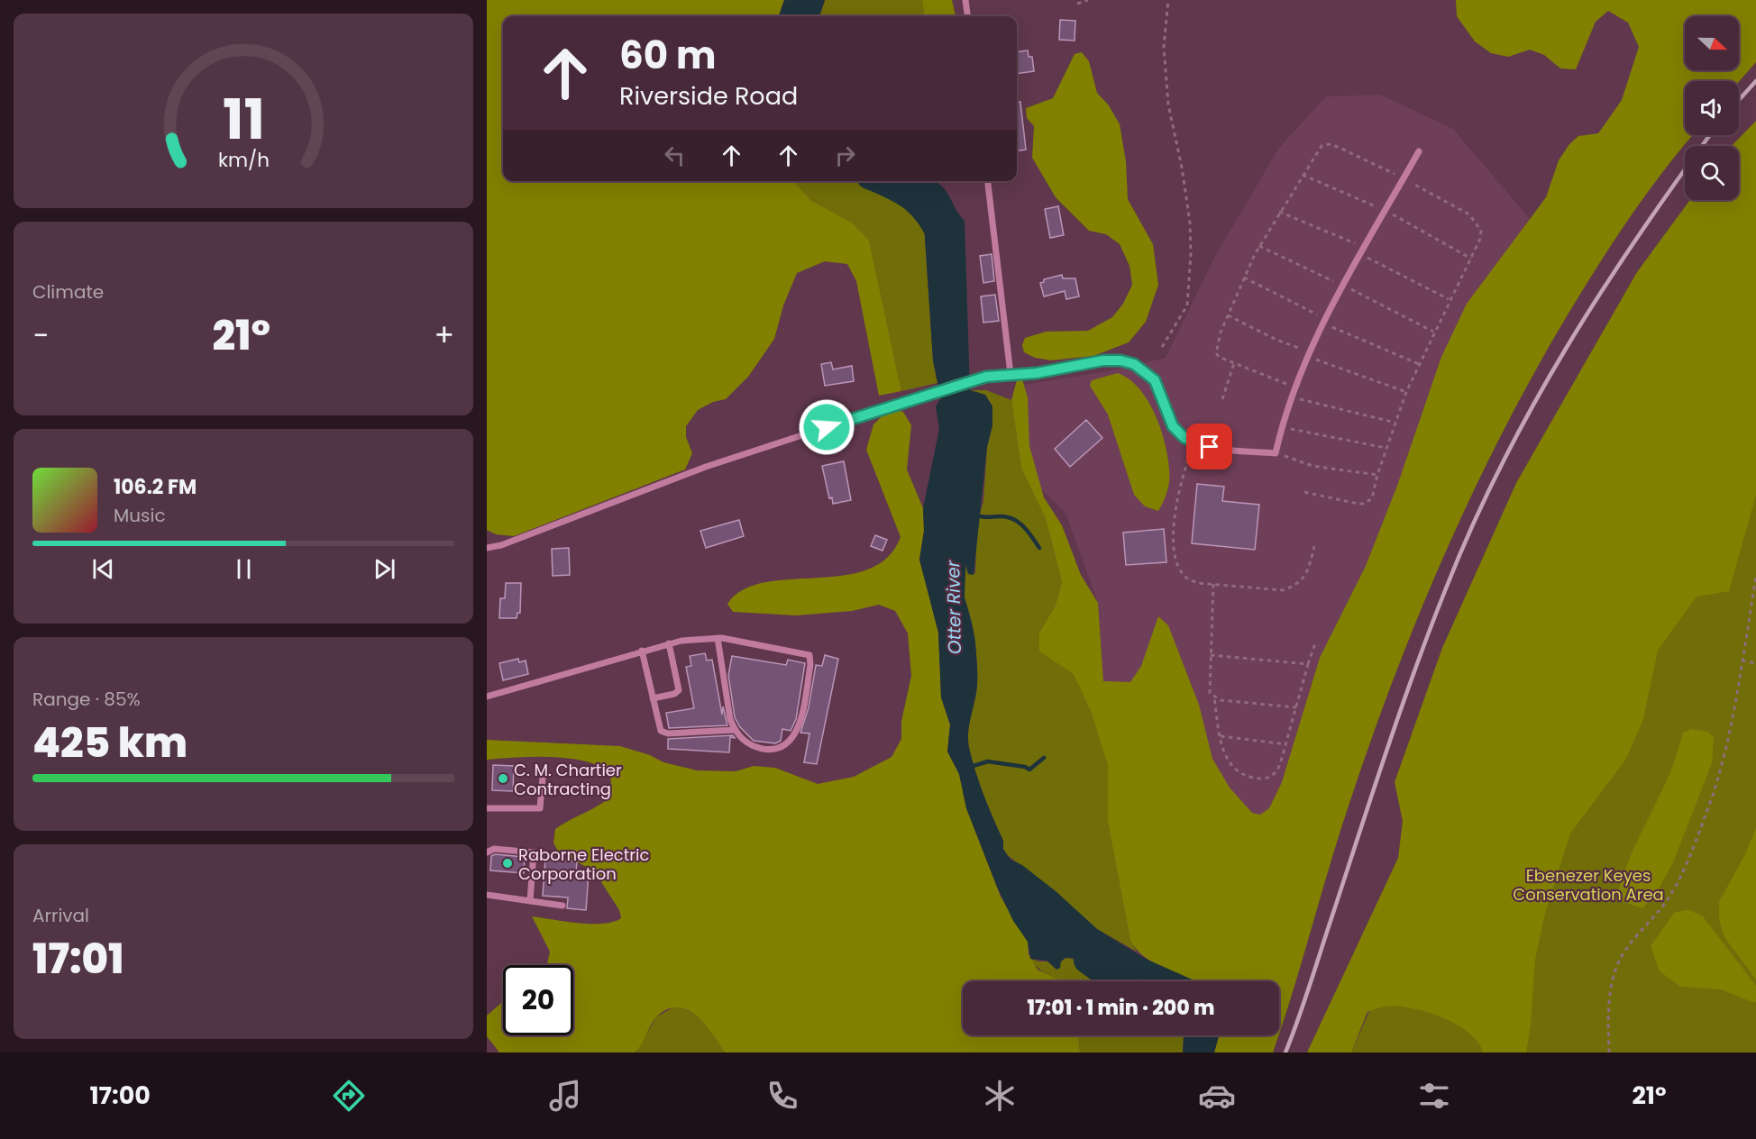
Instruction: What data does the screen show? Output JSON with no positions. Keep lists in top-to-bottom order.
{
  "water": ["Otter River"],
  "parks": ["Ebenezer Keyes Conservation Area"],
  "places": ["C. M. Chartier Contracting", "Raborne Electric Corporation"],
  "north": "right",
  "page": {
    "turn": ["60 m", "Riverside Road"],
    "tile": [
      "Climate",
      ["Range · 85%", "425 km"],
      ["Arrival", "17:01"]
    ],
    "heat": ["−", "21°", "+"],
    "song": ["106.2 FM", "Music"],
    "limit": "20",
    "trip": "17:01 · 1 min · 200 m",
    "tabs": ["17:00", "21°"],
    "gauge": ["11", "km/h"]
  }
}
